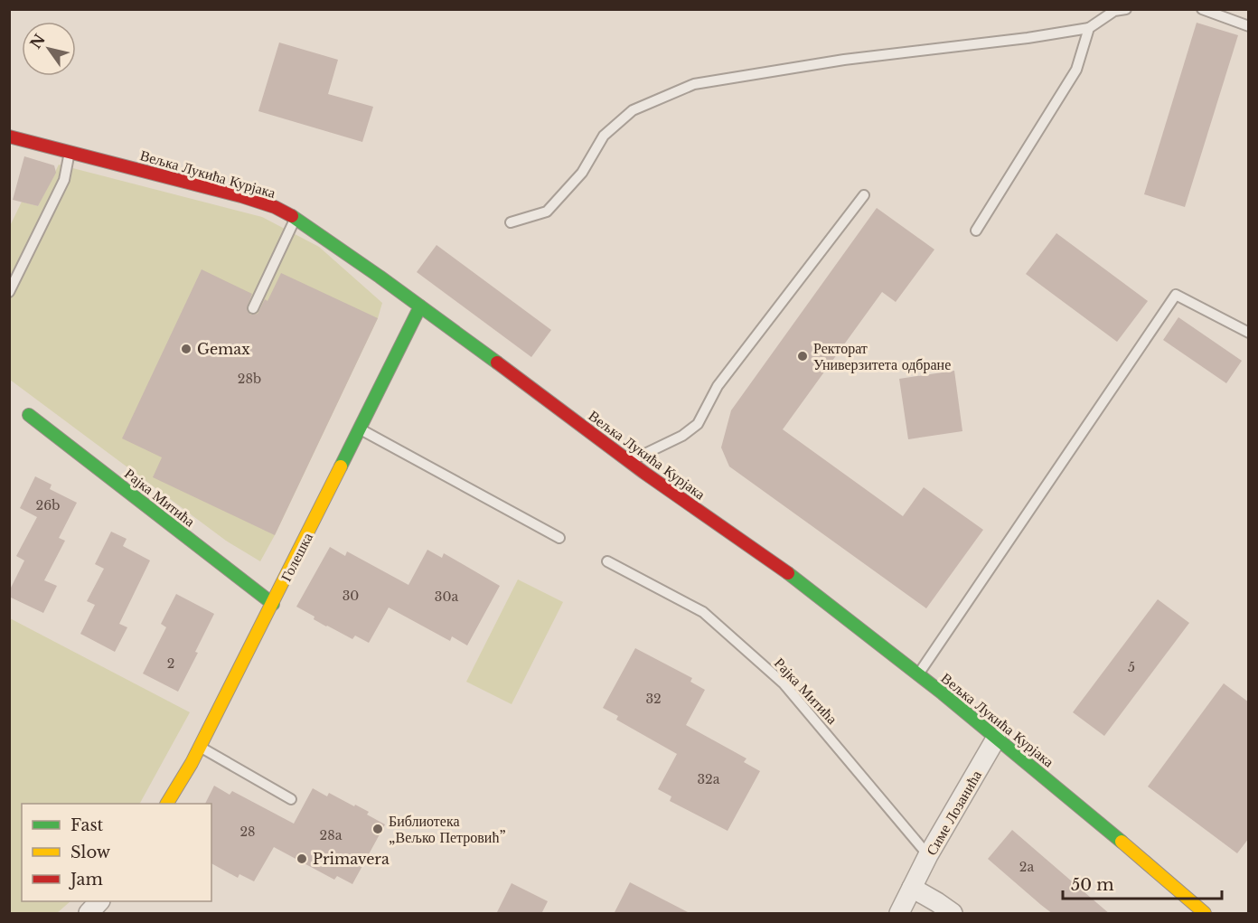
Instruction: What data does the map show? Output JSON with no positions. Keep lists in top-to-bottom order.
{
  "streets": {
    "street": [
      "Вељка Лукића Курјака",
      "Рајка Митића",
      "Голешка",
      "Симе Лозанића"
    ]
  },
  "crossings": [
    ["Вељка Лукића Курјака", "Голешка"],
    ["Вељка Лукића Курјака", "Симе Лозанића"],
    ["Рајка Митића", "Голешка"],
    ["Рајка Митића", "Симе Лозанића"]
  ],
  "places": [
    "Gemax",
    "Ректорат Универзитета одбране",
    "Библиотека „Вељко Петровић”",
    "Primavera"
  ],
  "house_numbers": [
    "28b",
    "26b",
    "30",
    "30a",
    "2",
    "5",
    "32",
    "32a",
    "28",
    "28a",
    "2a"
  ],
  "legend": ["Fast", "Slow", "Jam"],
  "scale_bar": "50 m",
  "north": "top left"
}
